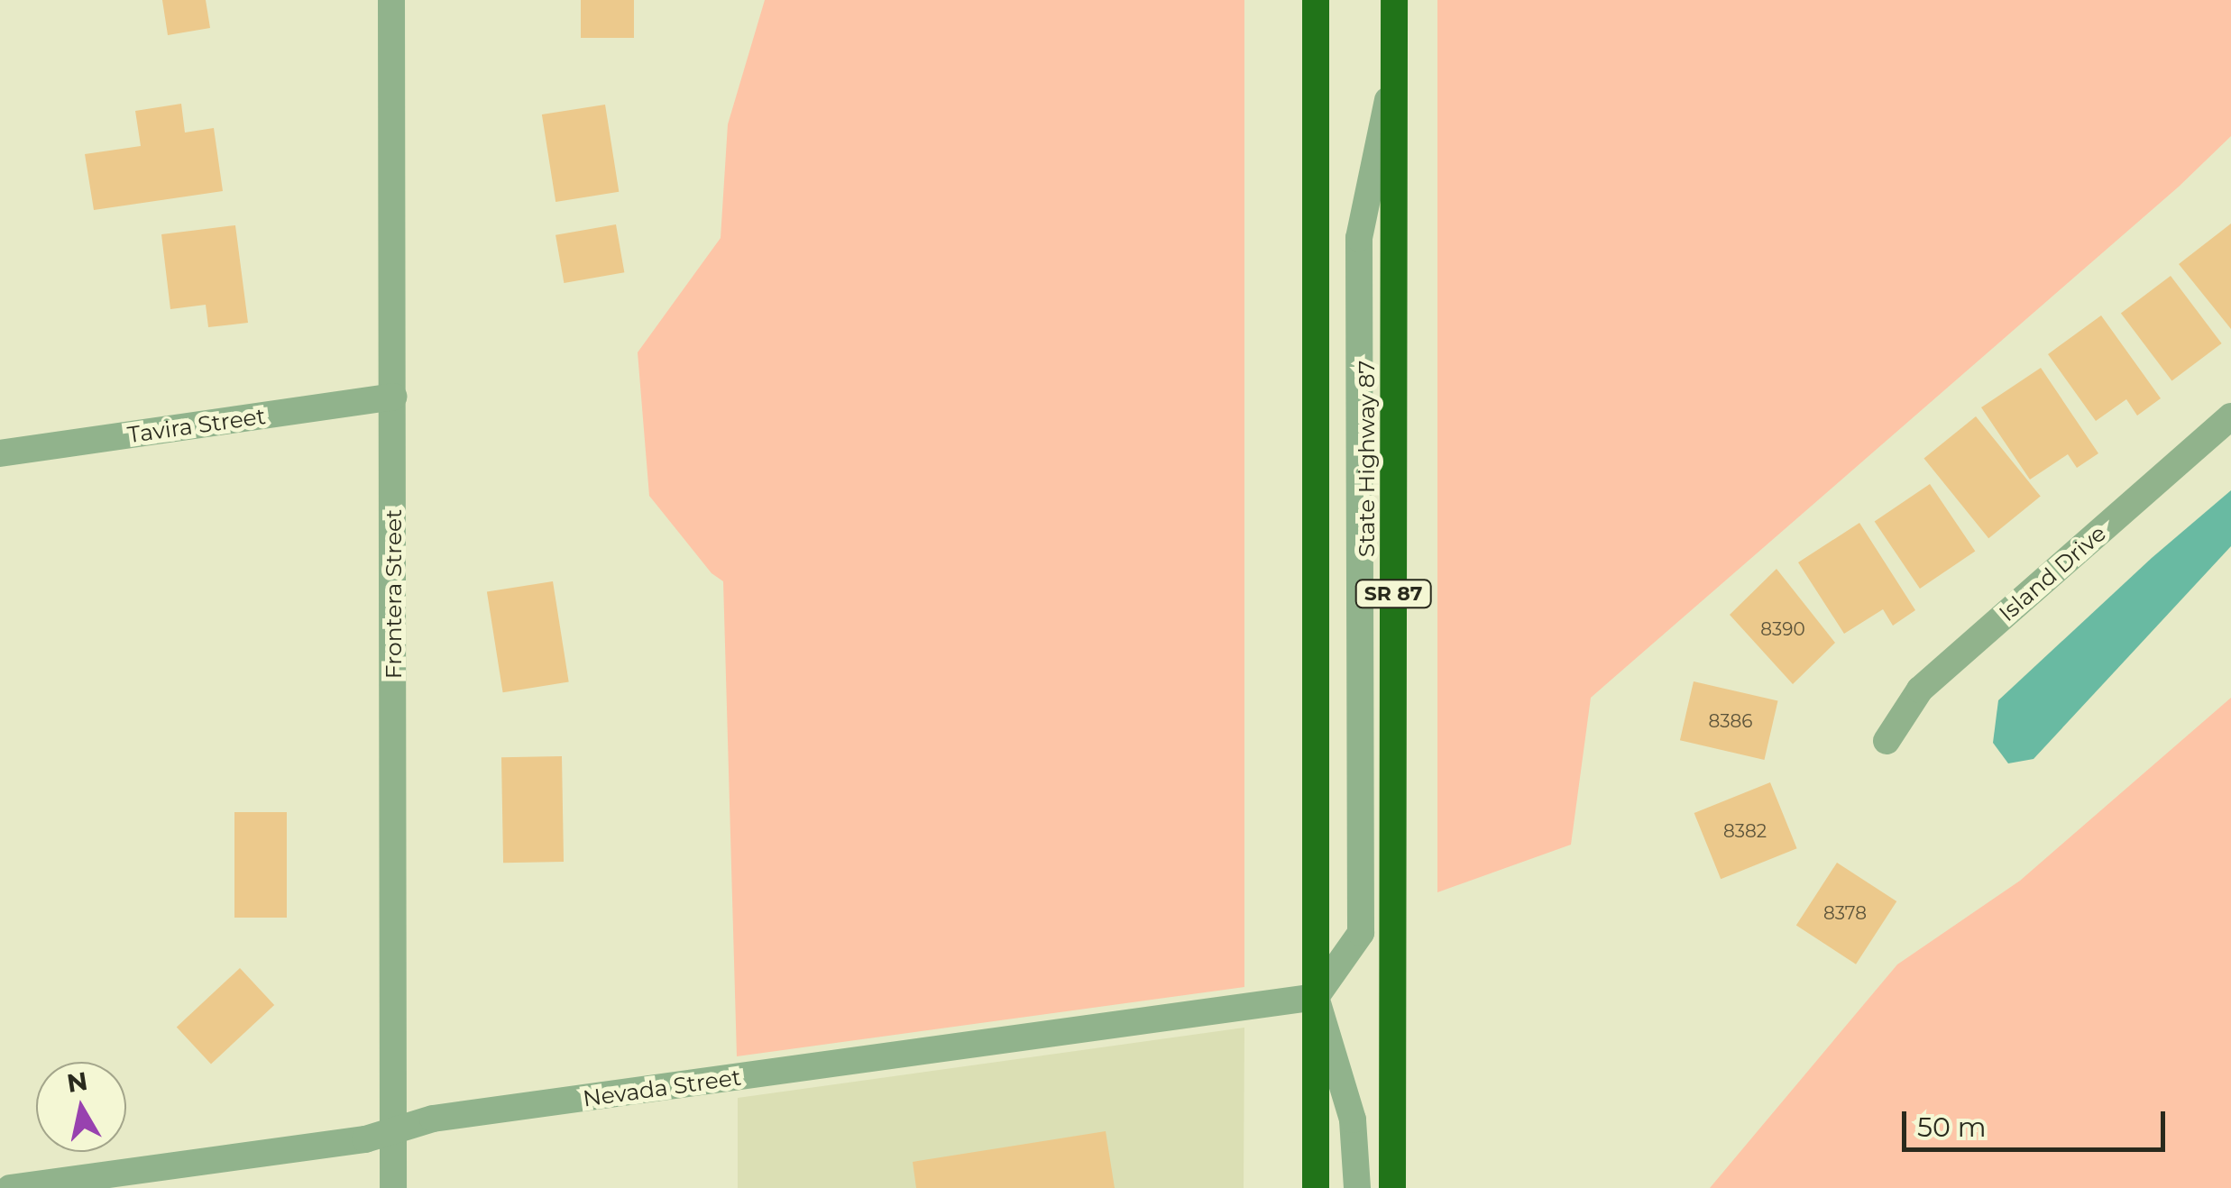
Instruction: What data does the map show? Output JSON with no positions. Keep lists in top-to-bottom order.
{
  "streets": {
    "highway": ["State Highway 87", "SR 87"],
    "street": [
      "Tavira Street",
      "Island Drive",
      "Frontera Street",
      "Nevada Street"
    ]
  },
  "crossings": [
    ["Tavira Street", "Frontera Street"],
    ["Frontera Street", "Nevada Street"]
  ],
  "house_numbers": [
    "8390",
    "8386",
    "8382",
    "8378"
  ],
  "scale_bar": "50 m",
  "north": "top"
}
